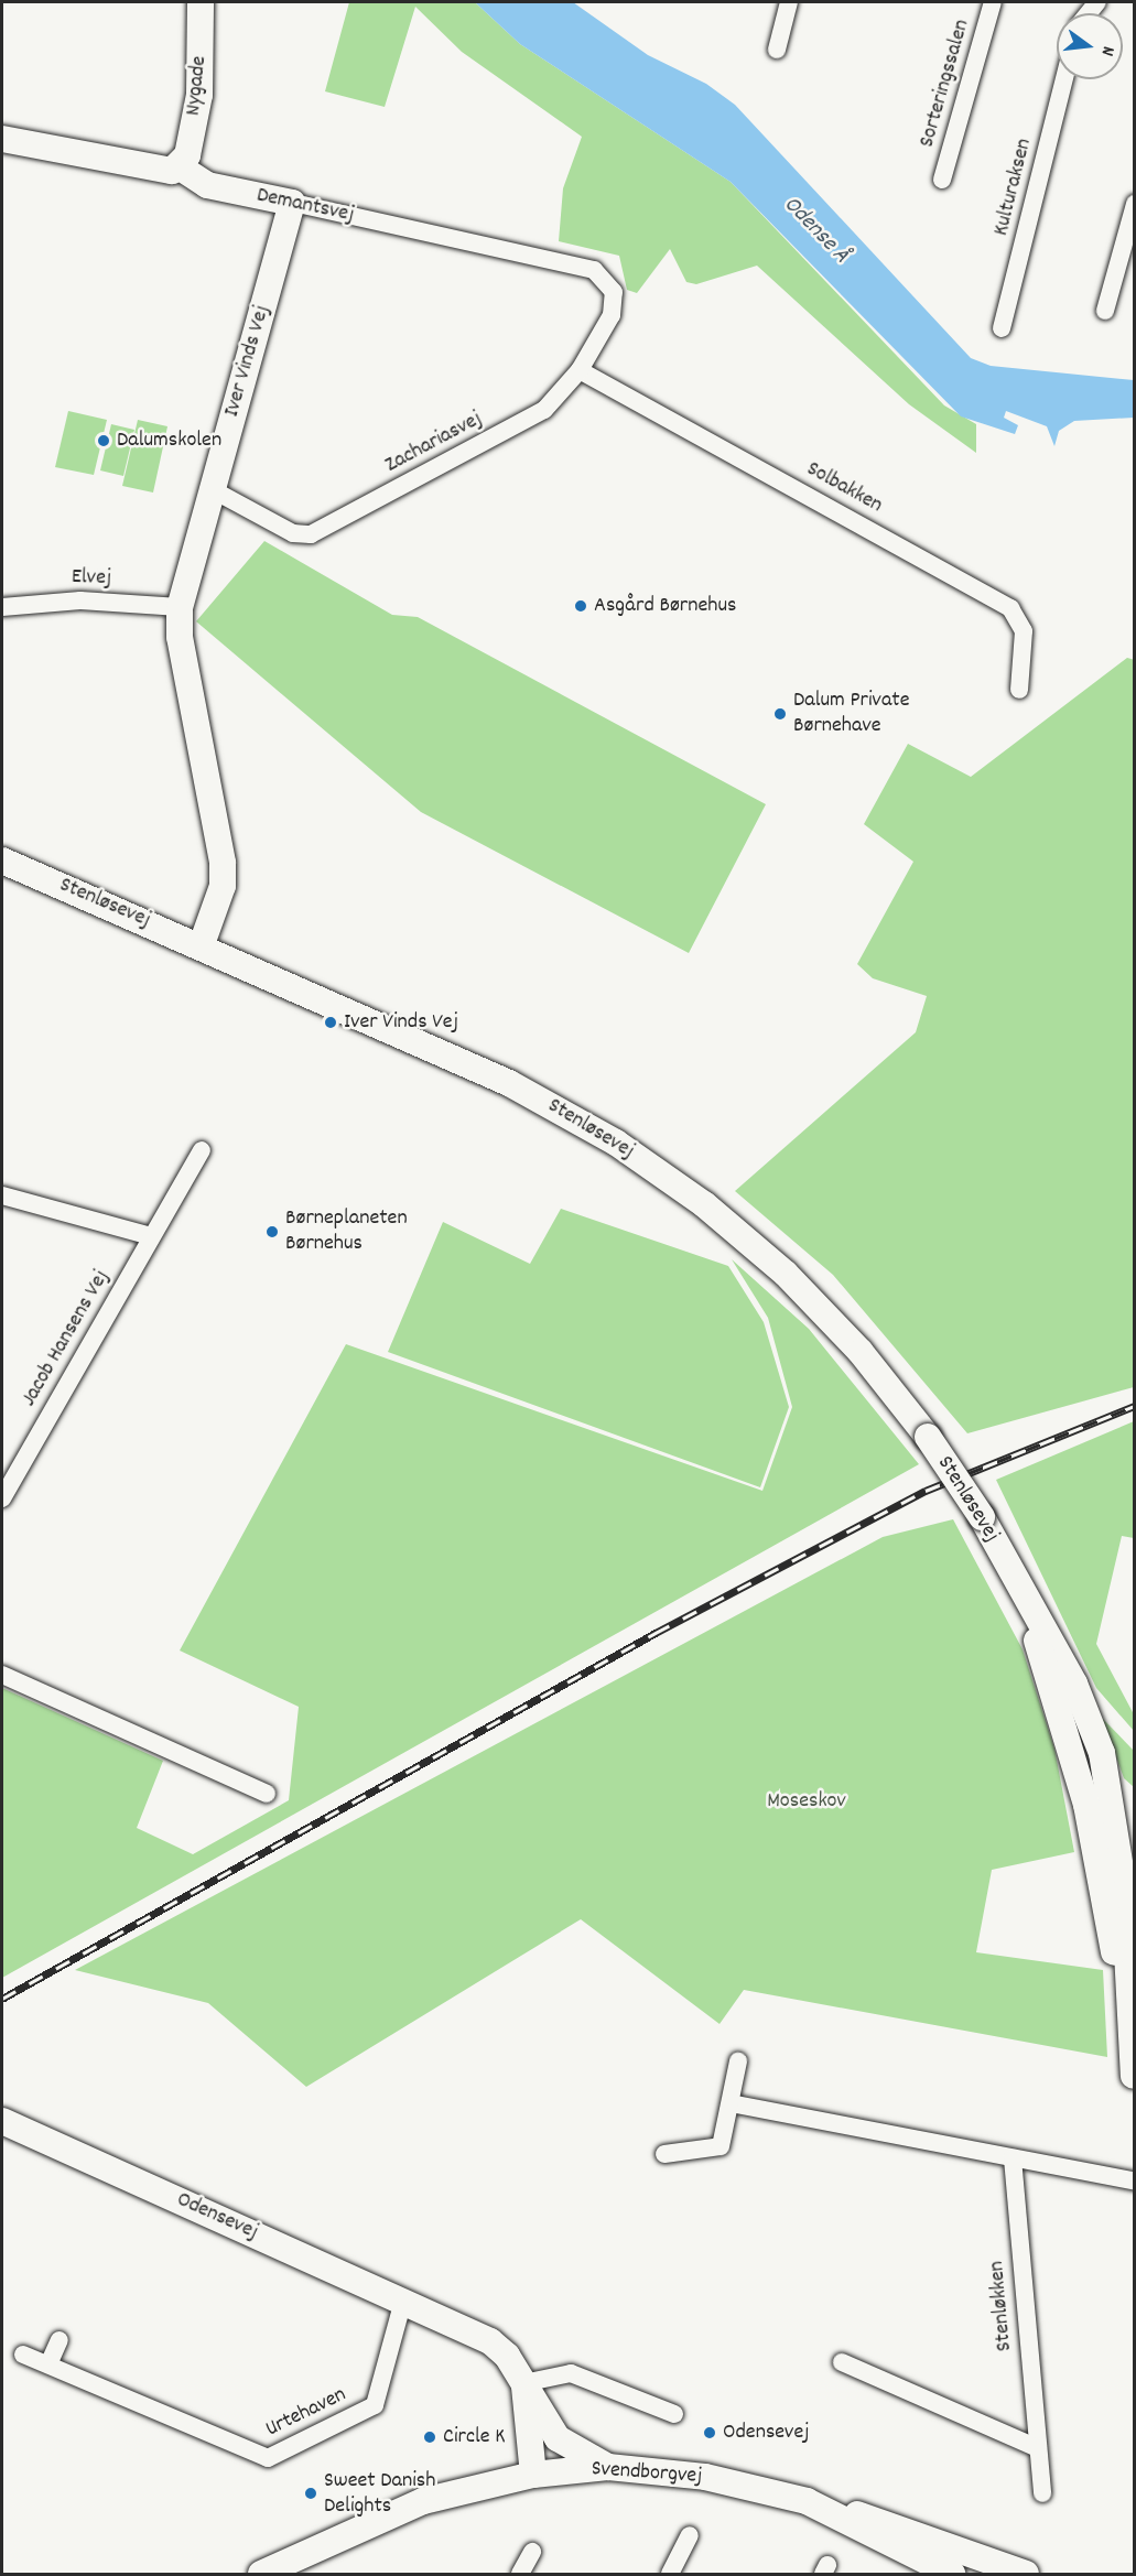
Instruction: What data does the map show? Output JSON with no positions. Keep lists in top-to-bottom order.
{
  "streets": {
    "street": [
      "Sorteringssalen",
      "Nygade",
      "Kulturaksen",
      "Demantsvej",
      "Iver Vinds Vej",
      "Zachariasvej",
      "Solbakken",
      "Elvej",
      "Stenløsevej",
      "Jacob Hansens Vej",
      "Odensevej",
      "Stenløkken",
      "Urtehaven",
      "Svendborgvej"
    ]
  },
  "crossings": [
    ["Nygade", "Demantsvej"],
    ["Demantsvej", "Iver Vinds Vej"],
    ["Demantsvej", "Zachariasvej"],
    ["Iver Vinds Vej", "Zachariasvej"],
    ["Iver Vinds Vej", "Elvej"],
    ["Iver Vinds Vej", "Stenløsevej"],
    ["Zachariasvej", "Solbakken"],
    ["Odensevej", "Urtehaven"],
    ["Odensevej", "Svendborgvej"]
  ],
  "water": ["Odense Å"],
  "parks": ["Moseskov"],
  "places": [
    "Dalumskolen",
    "Asgård Børnehus",
    "Dalum Private Børnehave",
    "Iver Vinds Vej",
    "Børneplaneten Børnehus",
    "Odensevej",
    "Circle K",
    "Sweet Danish Delights"
  ],
  "north": "right"
}
